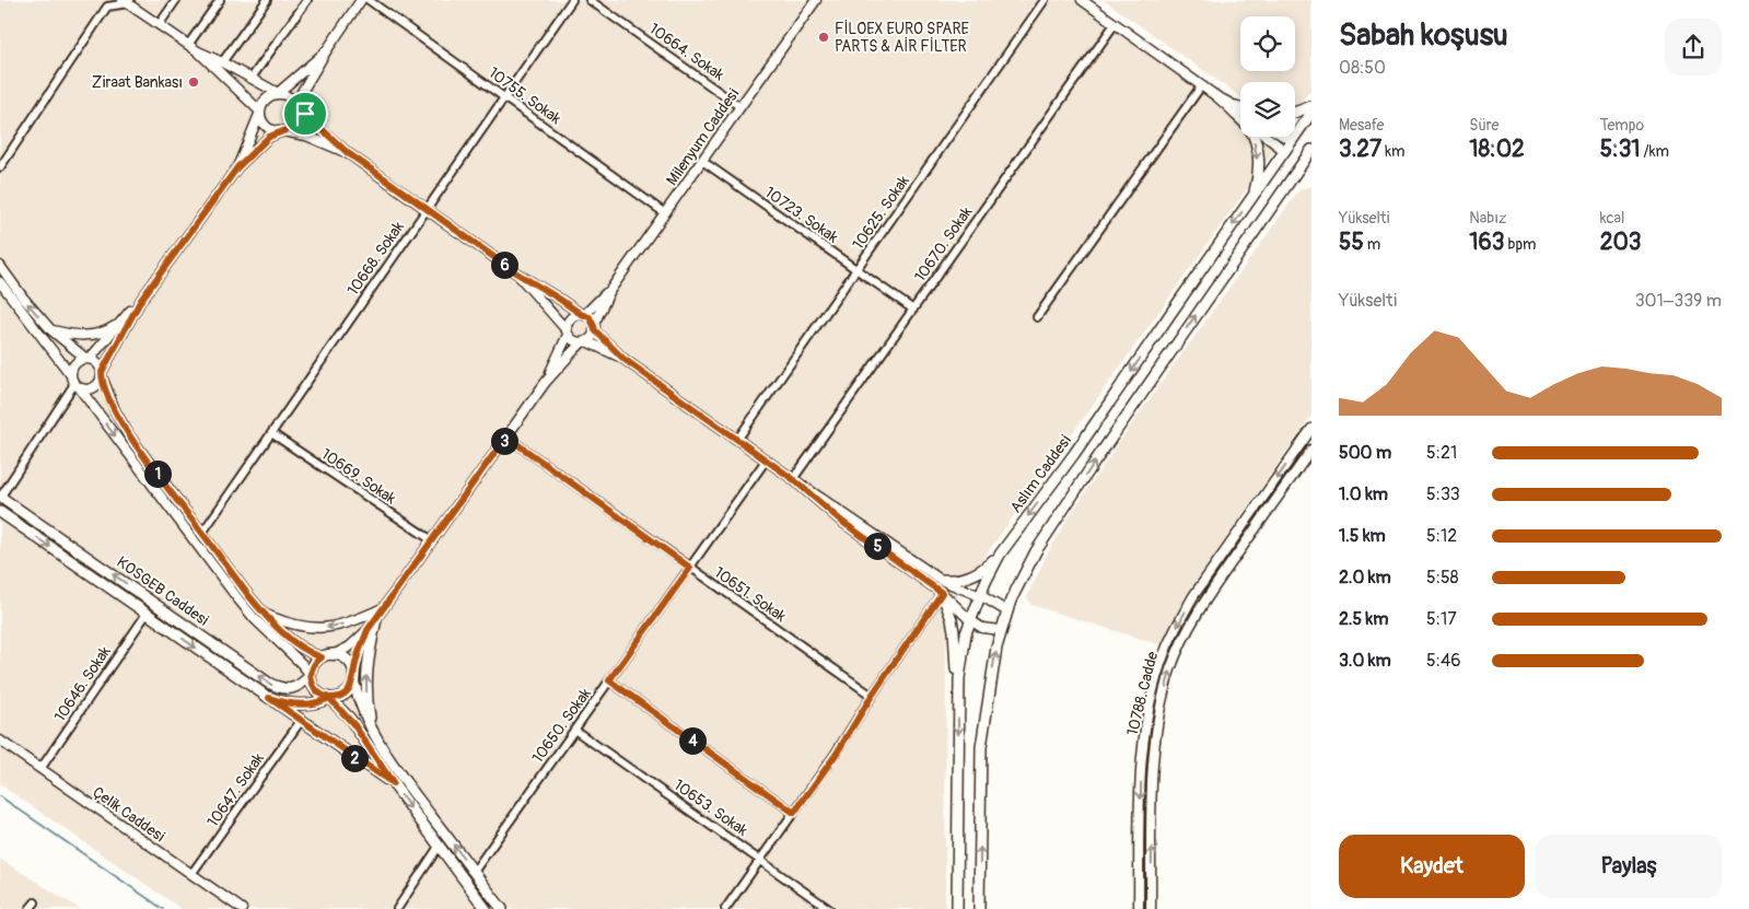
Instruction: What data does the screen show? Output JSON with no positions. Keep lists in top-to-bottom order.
{
  "streets": {
    "main road": ["Aslım Caddesi", "KOSGEB Caddesi"],
    "street": [
      "10664. Sokak",
      "10755. Sokak",
      "Milenyum Caddesi",
      "10625. Sokak",
      "10723. Sokak",
      "10670. Sokak",
      "10668. Sokak",
      "10669. Sokak",
      "10651. Sokak",
      "10646. Sokak",
      "10788. Cadde",
      "10650. Sokak",
      "10647. Sokak",
      "10653. Sokak",
      "Çelik Caddesi"
    ]
  },
  "crossings": [
    ["10664. Sokak", "Milenyum Caddesi"],
    ["10755. Sokak", "Milenyum Caddesi"],
    ["10755. Sokak", "10668. Sokak"],
    ["Milenyum Caddesi", "10723. Sokak"],
    ["10625. Sokak", "10723. Sokak"],
    ["10723. Sokak", "10670. Sokak"],
    ["10668. Sokak", "10669. Sokak"],
    ["KOSGEB Caddesi", "10646. Sokak"],
    ["KOSGEB Caddesi", "10647. Sokak"],
    ["10651. Sokak", "10650. Sokak"],
    ["10646. Sokak", "Çelik Caddesi"],
    ["10650. Sokak", "10653. Sokak"],
    ["10647. Sokak", "Çelik Caddesi"]
  ],
  "places": ["FİLOEX EURO SPARE PARTS & AİR FİLTER", "Ziraat Bankası"],
  "page": {
    "heading": ["Sabah koşusu", "08:50"],
    "stats": [
      ["Mesafe", "3.27 km"],
      ["Süre", "18:02"],
      ["Tempo", "5:31 /km"],
      ["Yükselti", "55 m"],
      ["Nabız", "163 bpm"],
      ["kcal", "203"]
    ],
    "pins": [
      "6",
      "3",
      "1",
      "5",
      "4",
      "2"
    ],
    "chart": ["Yükselti", "301–339 m"],
    "list": [
      {
        "name": "500 m",
        "note": "5:21"
      },
      {
        "name": "1.0 km",
        "note": "5:33"
      },
      {
        "name": "1.5 km",
        "note": "5:12"
      },
      {
        "name": "2.0 km",
        "note": "5:58"
      },
      {
        "name": "2.5 km",
        "note": "5:17"
      },
      {
        "name": "3.0 km",
        "note": "5:46"
      }
    ],
    "buttons": ["Kaydet", "Paylaş"]
  }
}
